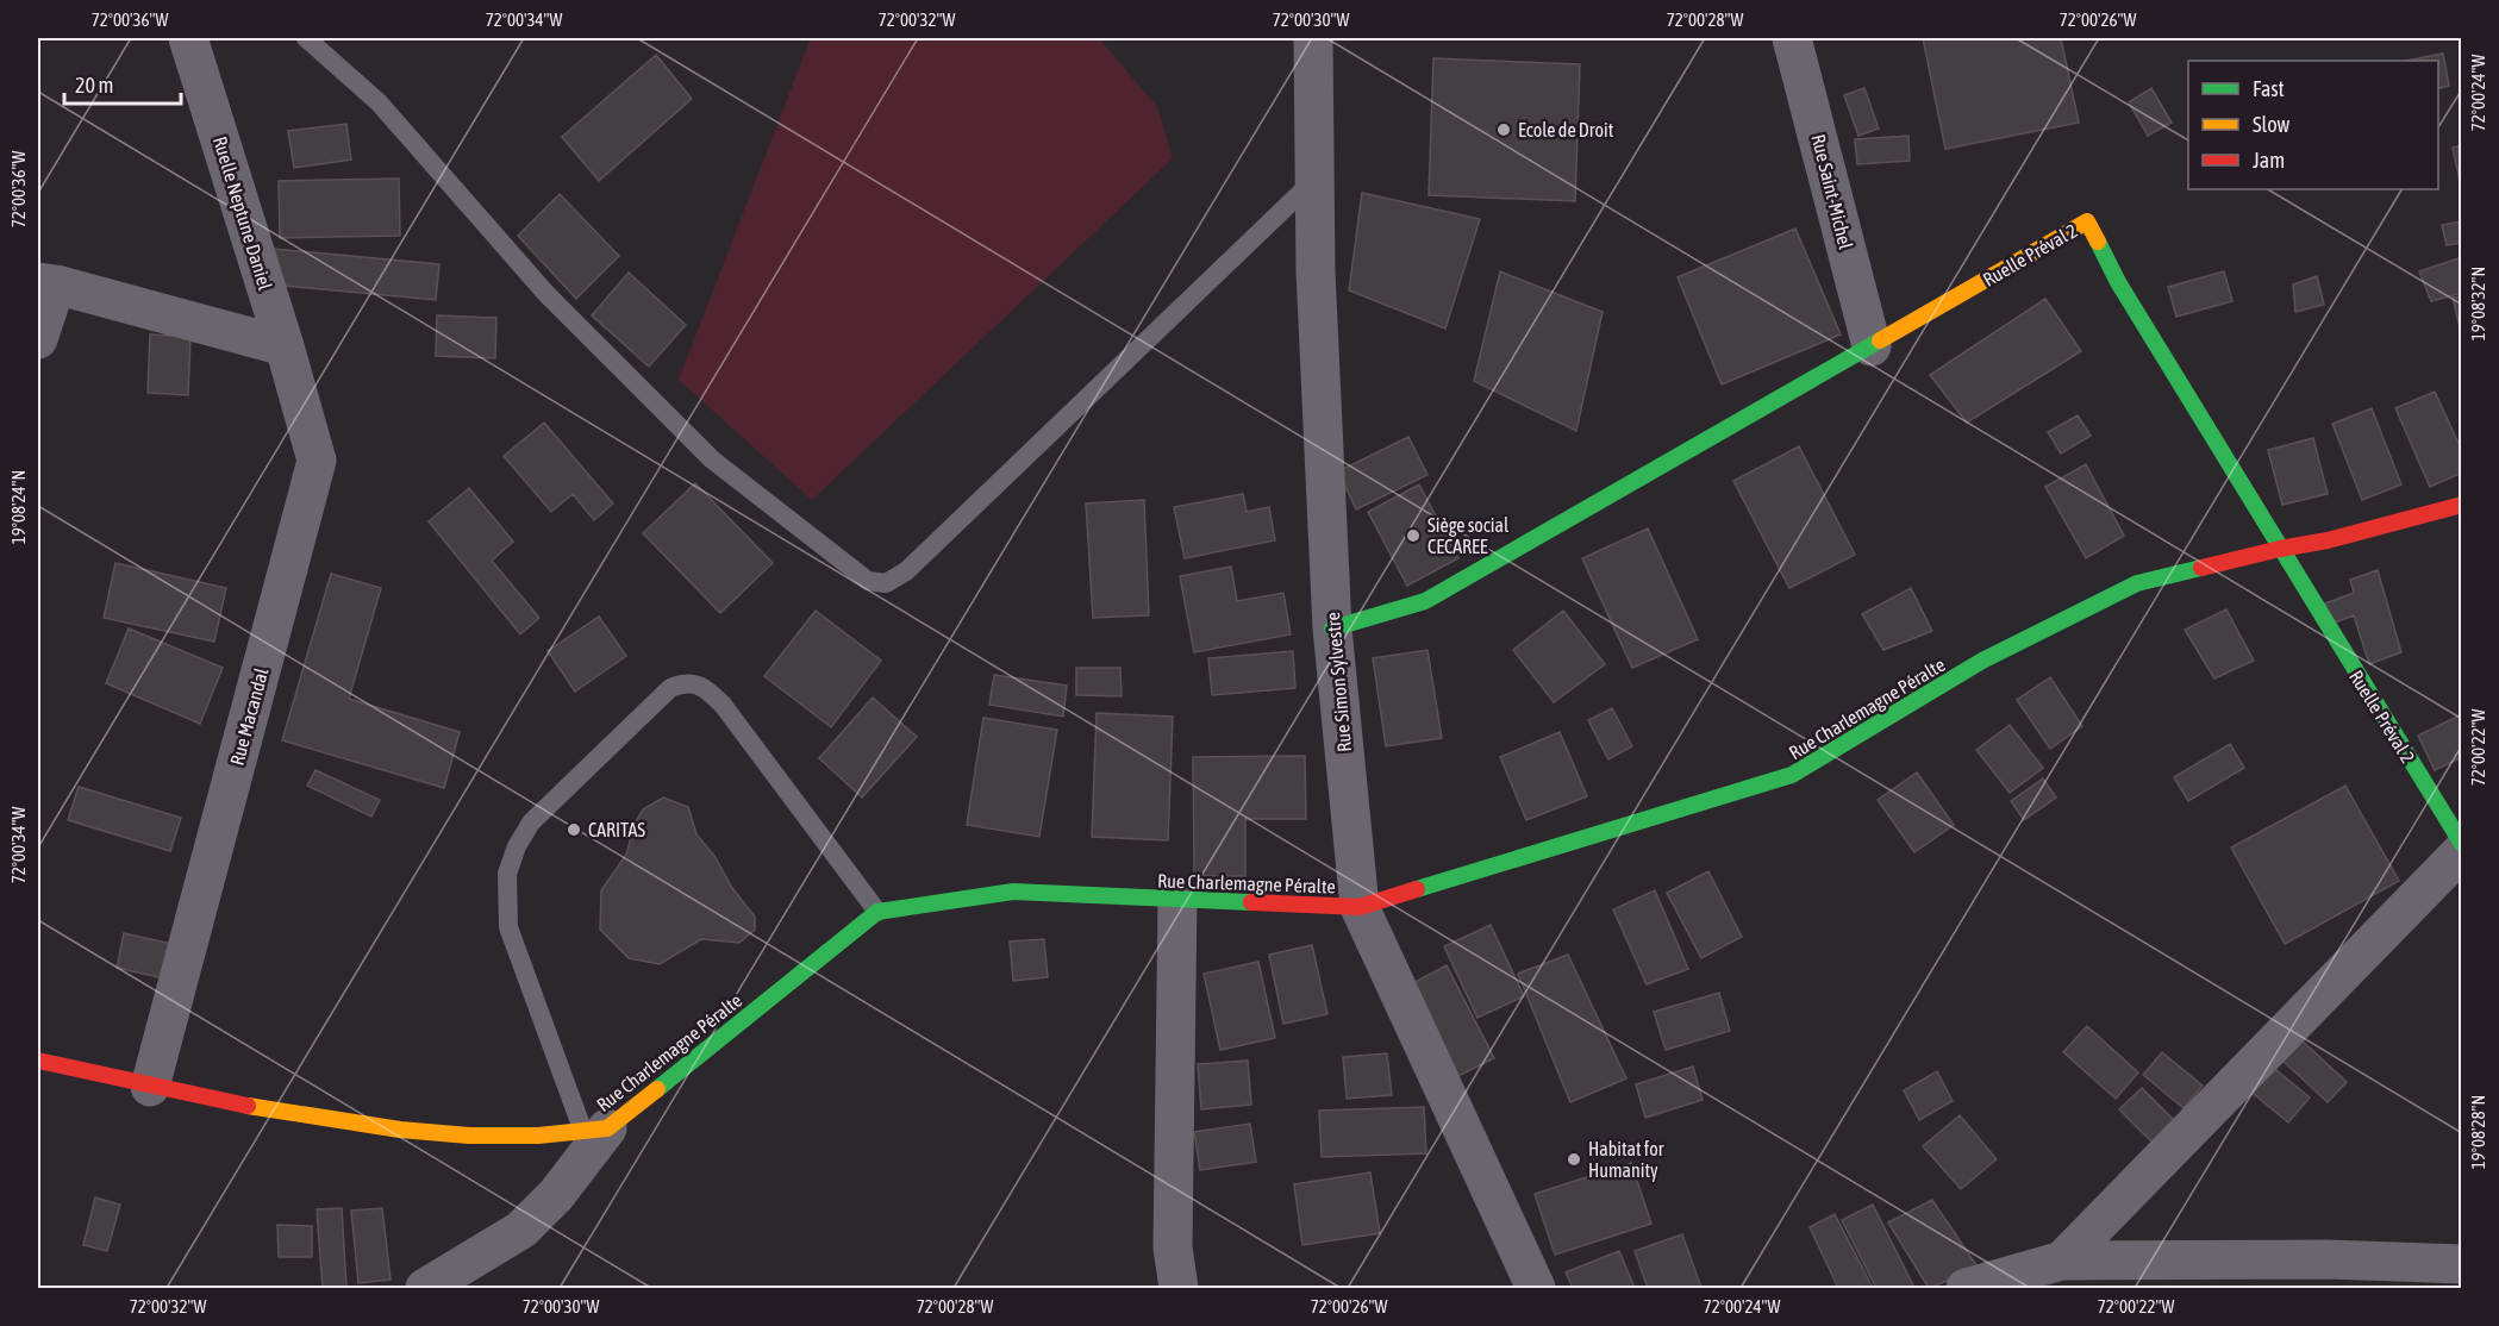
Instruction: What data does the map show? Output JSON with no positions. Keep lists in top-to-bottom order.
{
  "streets": {
    "street": [
      "Rue Saint-Michel",
      "Ruelle Neptune Daniel",
      "Ruelle Préval 2",
      "Rue Simon Sylvestre",
      "Rue Charlemagne Péralte",
      "Rue Macandal"
    ]
  },
  "crossings": [
    ["Rue Saint-Michel", "Ruelle Préval 2"],
    ["Ruelle Neptune Daniel", "Rue Macandal"],
    ["Ruelle Préval 2", "Rue Simon Sylvestre"],
    ["Ruelle Préval 2", "Rue Charlemagne Péralte"],
    ["Rue Simon Sylvestre", "Rue Charlemagne Péralte"],
    ["Rue Charlemagne Péralte", "Rue Macandal"]
  ],
  "places": [
    "Ecole de Droit",
    "Siège social CECAREE",
    "CARITAS",
    "Habitat for Humanity"
  ],
  "legend": ["Fast", "Slow", "Jam"],
  "scale_bar": "20 m",
  "coordinates": [
    "72°00'36\"W",
    "72°00'34\"W",
    "72°00'32\"W",
    "72°00'30\"W",
    "72°00'28\"W",
    "72°00'26\"W",
    "72°00'24\"W",
    "19°08'32\"N",
    "19°08'24\"N",
    "72°00'22\"W",
    "19°08'28\"N"
  ]
}
